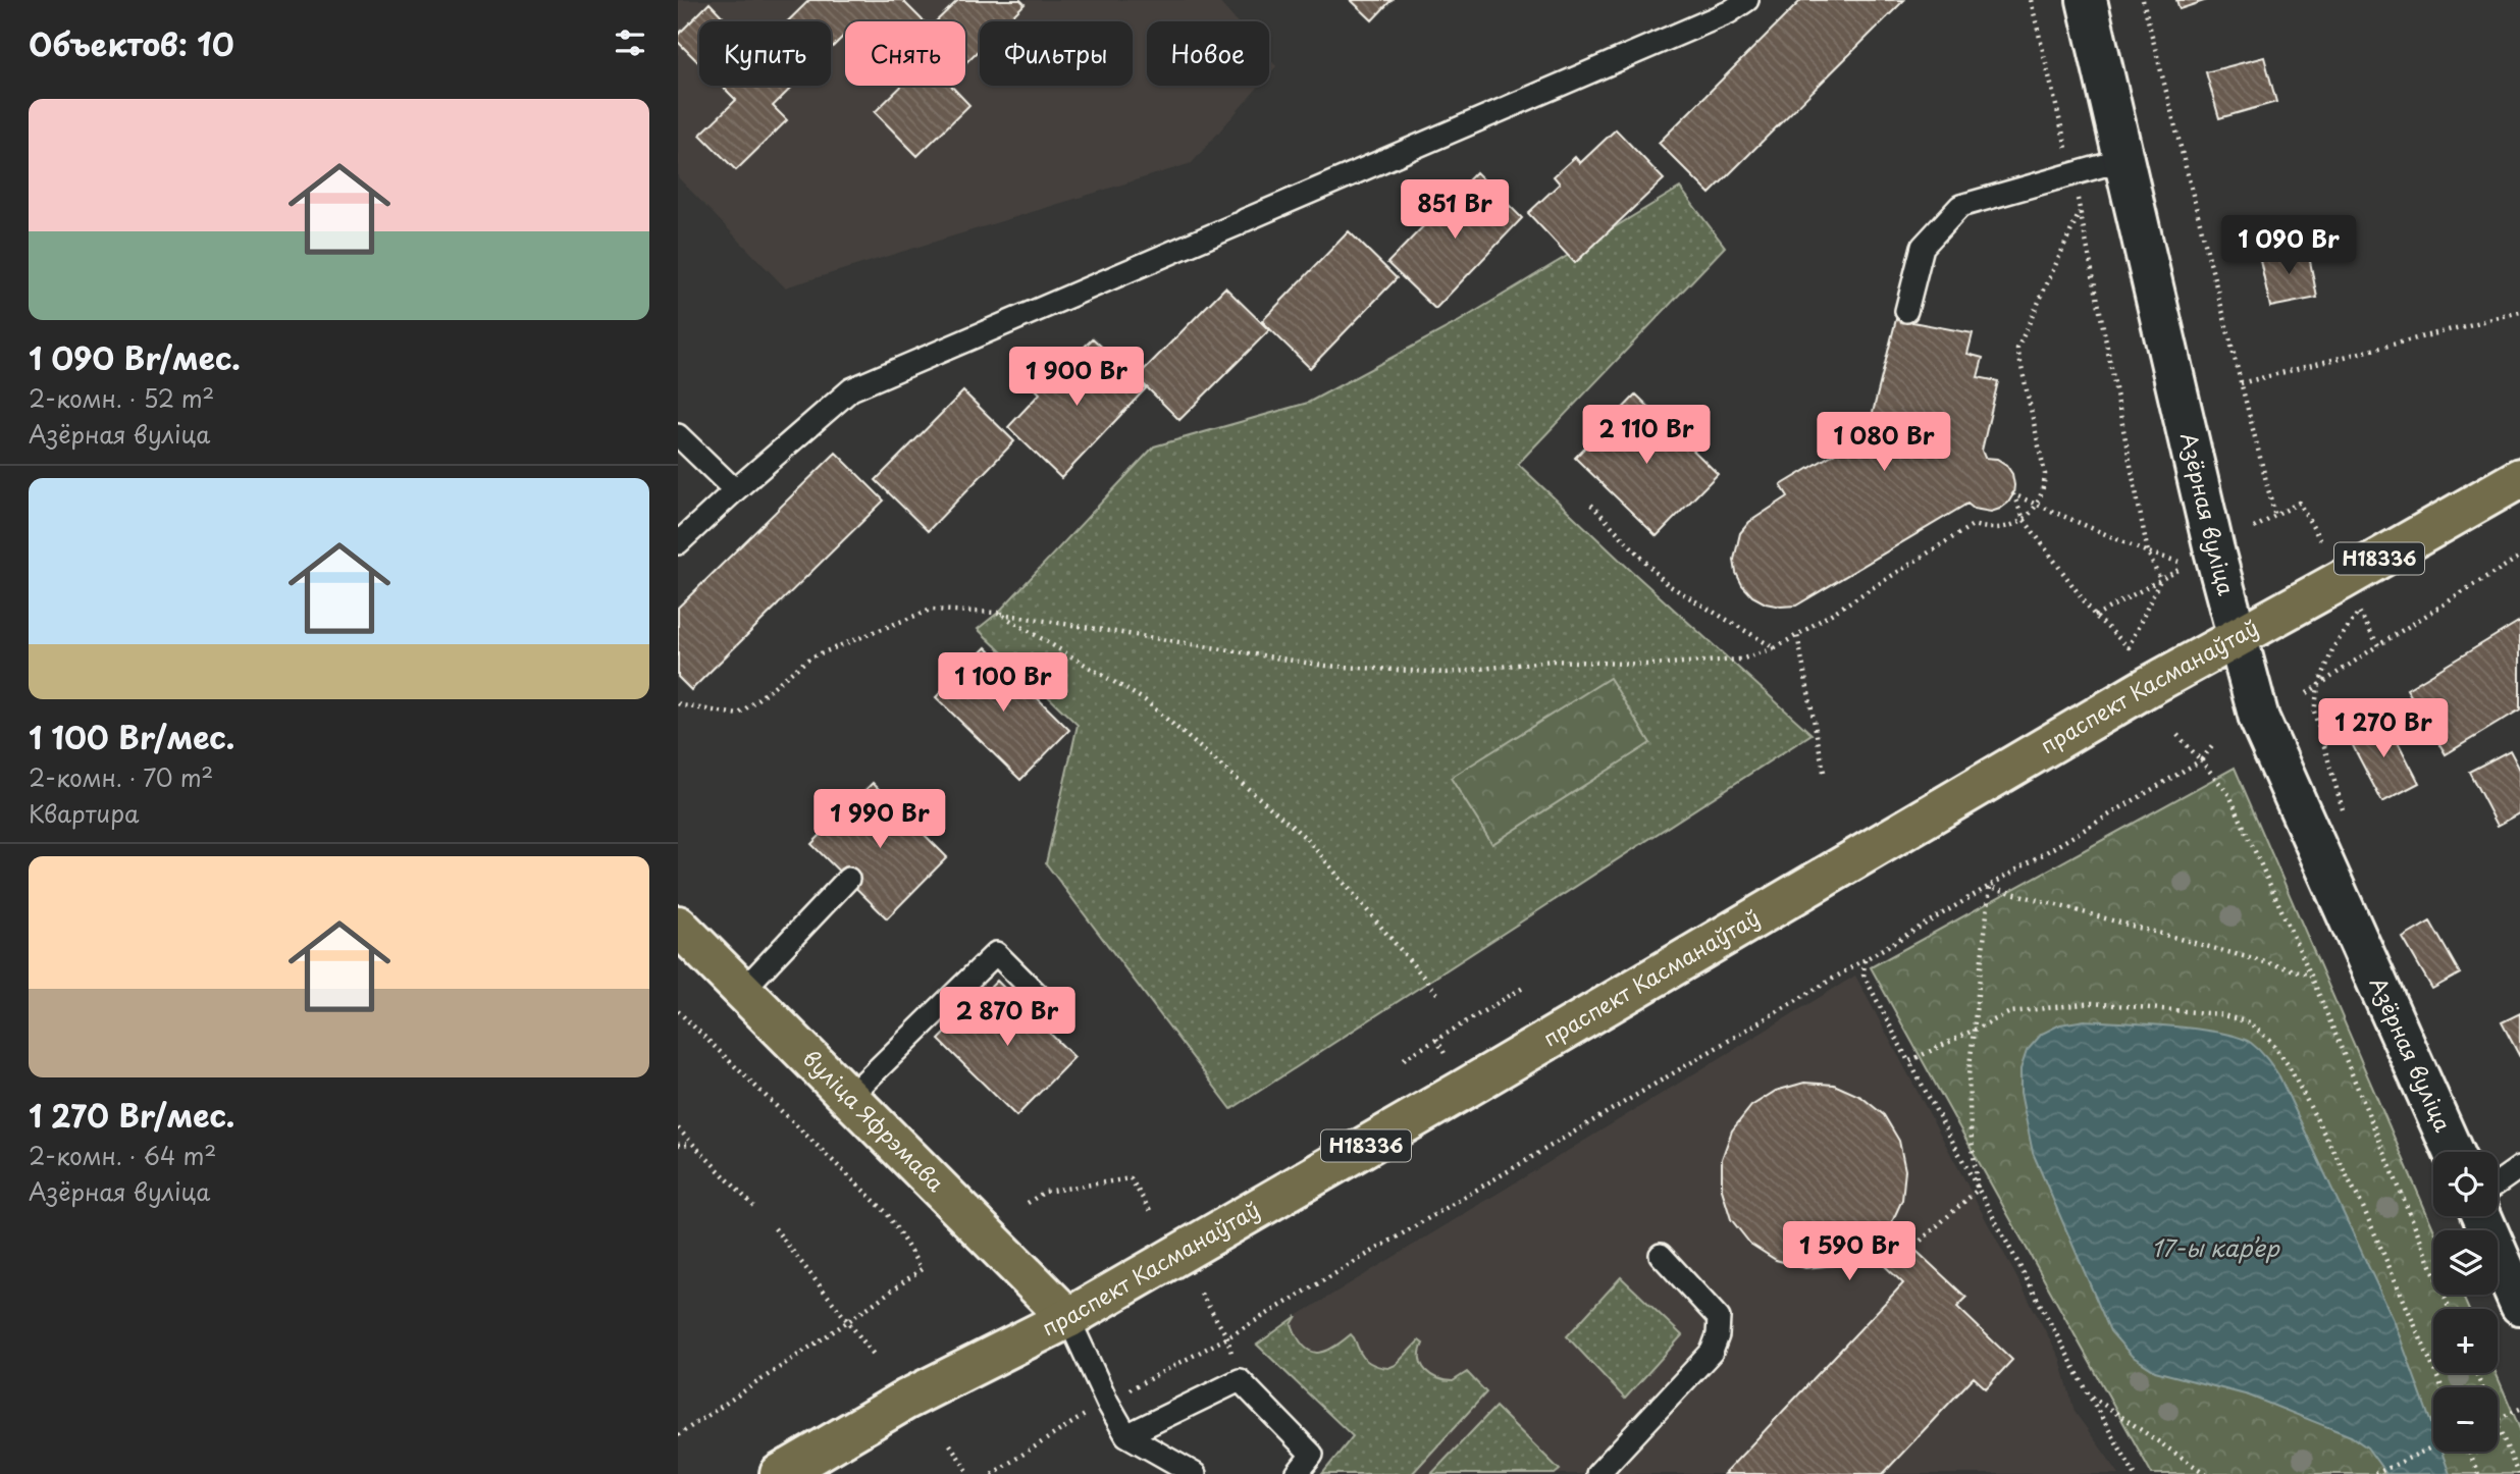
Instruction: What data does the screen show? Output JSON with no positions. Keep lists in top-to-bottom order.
{
  "streets": {
    "main road": ["Н18336", "праспект Касманаўтаў", "вуліца Яфрэмава"],
    "street": ["Азёрная вуліца"]
  },
  "crossings": [
    ["Азёрная вуліца", "праспект Касманаўтаў"],
    ["праспект Касманаўтаў", "вуліца Яфрэмава"]
  ],
  "water": ["17-ы кар’ер"],
  "page": {
    "heading": "Объектов: 10",
    "chip": [
      "Купить",
      "Снять",
      "Фильтры",
      "Новое"
    ],
    "list": [
      {
        "name": "1 090 Br/мес.",
        "note": "2-комн. · 52 m² · Азёрная вуліца"
      },
      {
        "name": "1 100 Br/мес.",
        "note": "2-комн. · 70 m² · Квартира"
      },
      {
        "name": "1 270 Br/мес.",
        "note": "2-комн. · 64 m² · Азёрная вуліца"
      }
    ],
    "price": [
      "851 Br",
      "1 090 Br",
      "1 900 Br",
      "2 110 Br",
      "1 080 Br",
      "1 100 Br",
      "1 270 Br",
      "1 990 Br",
      "2 870 Br",
      "1 590 Br"
    ],
    "map_buttons": ["+", "−"]
  }
}
